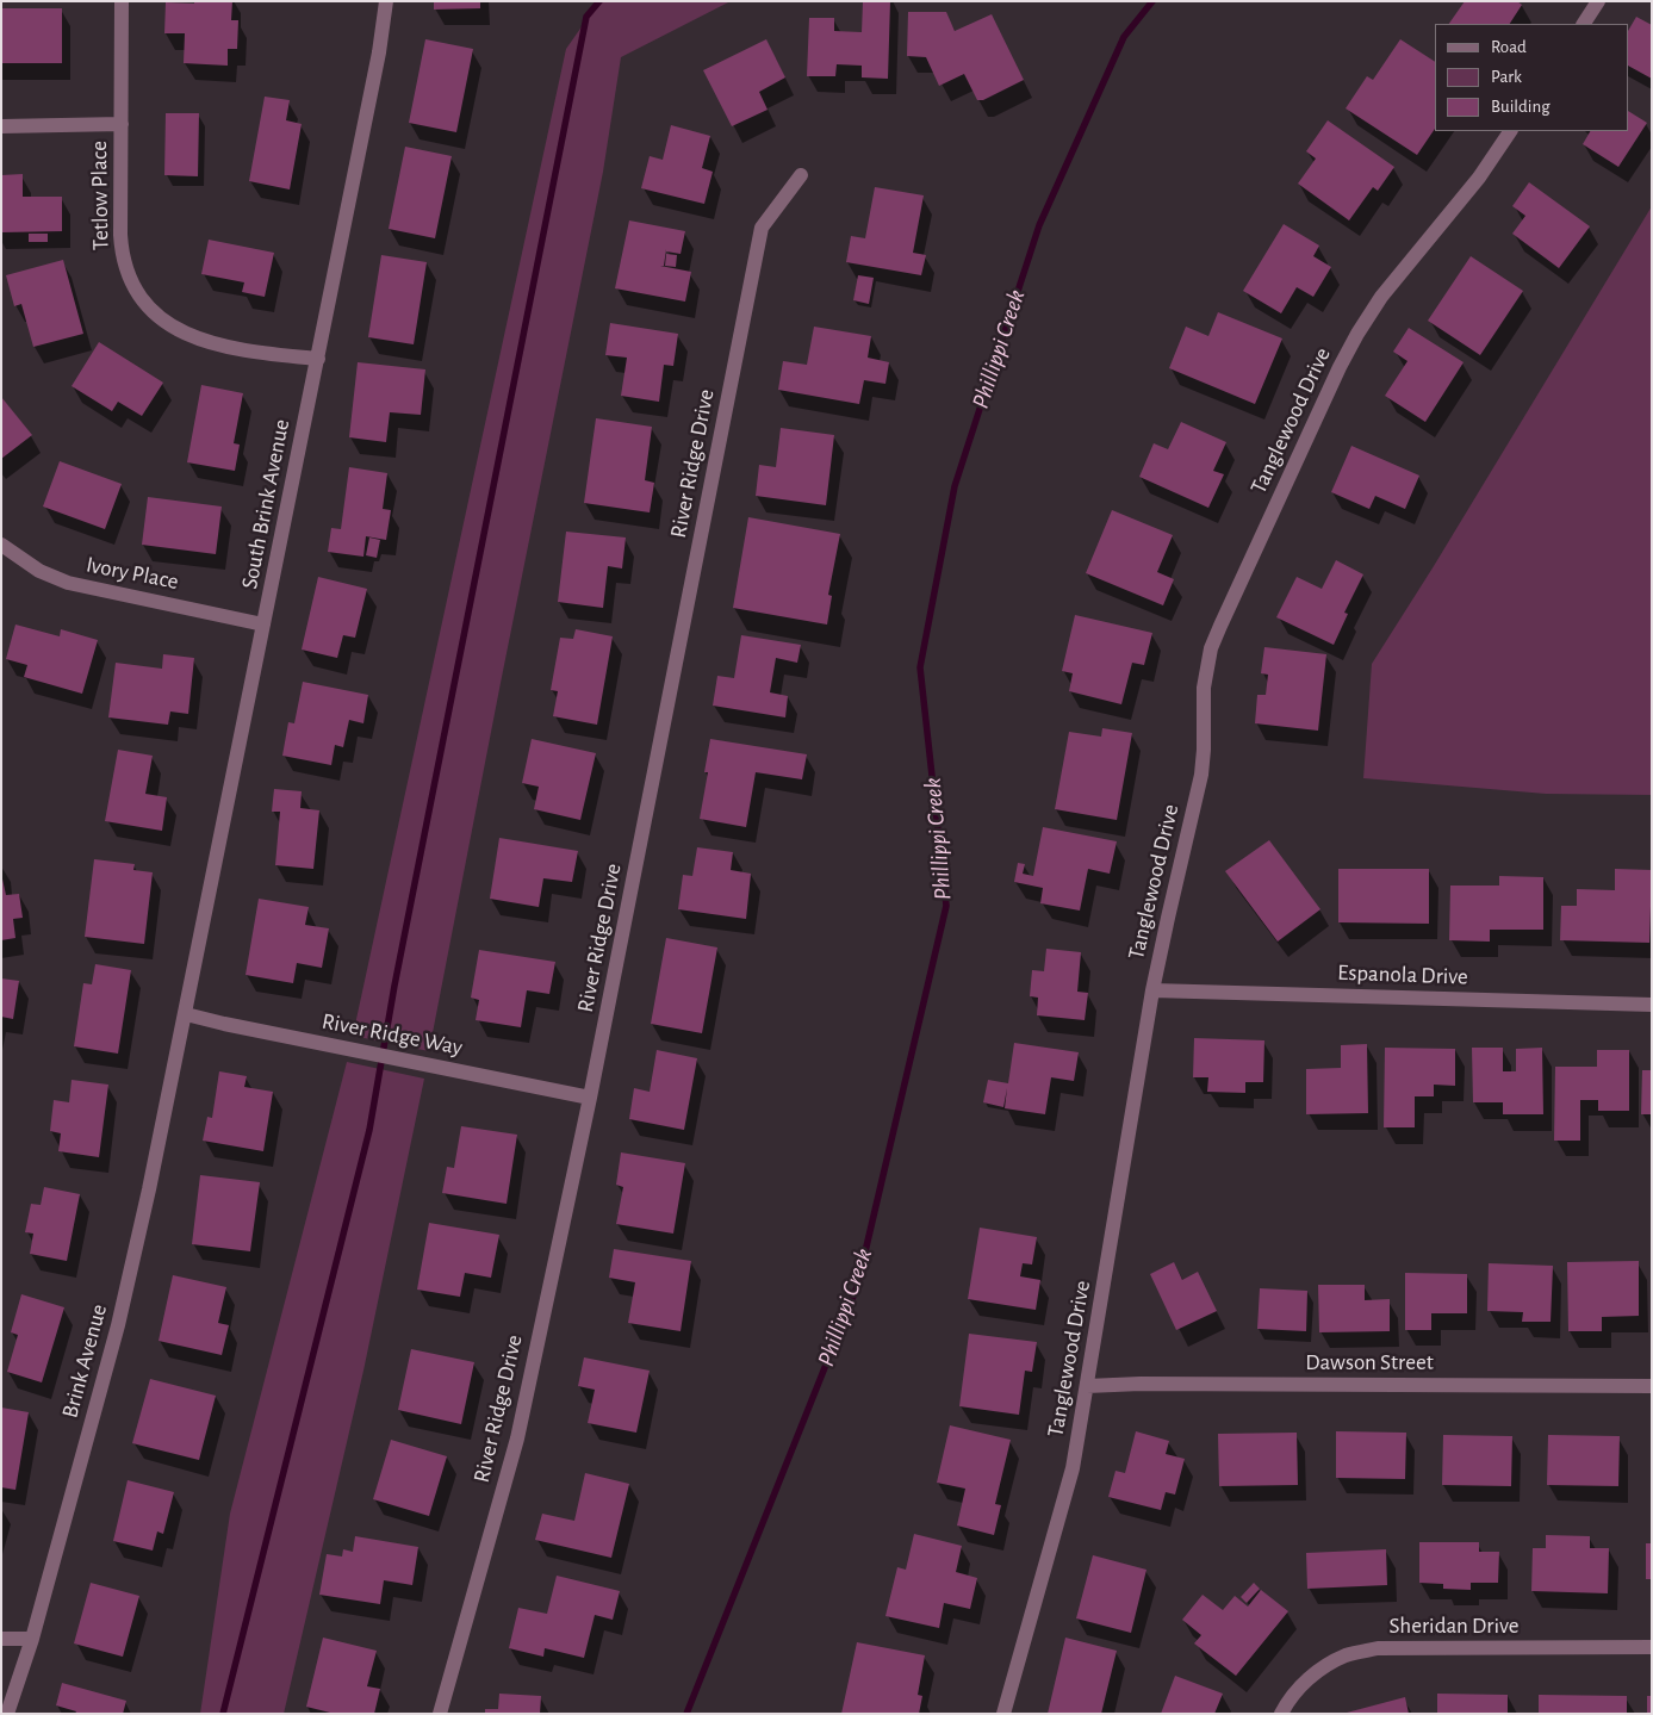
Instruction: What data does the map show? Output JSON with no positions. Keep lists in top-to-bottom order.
{
  "streets": {
    "street": [
      "Tetlow Place",
      "Tanglewood Drive",
      "River Ridge Drive",
      "South Brink Avenue",
      "Ivory Place",
      "Espanola Drive",
      "River Ridge Way",
      "Brink Avenue",
      "Dawson Street",
      "Sheridan Drive"
    ]
  },
  "crossings": [
    ["Tetlow Place", "South Brink Avenue"],
    ["Tanglewood Drive", "Espanola Drive"],
    ["Tanglewood Drive", "Dawson Street"],
    ["River Ridge Drive", "River Ridge Way"],
    ["South Brink Avenue", "Ivory Place"],
    ["South Brink Avenue", "River Ridge Way"],
    ["South Brink Avenue", "Brink Avenue"],
    ["River Ridge Way", "Brink Avenue"]
  ],
  "water": ["Phillippi Creek"],
  "legend": ["Road", "Park", "Building"]
}
